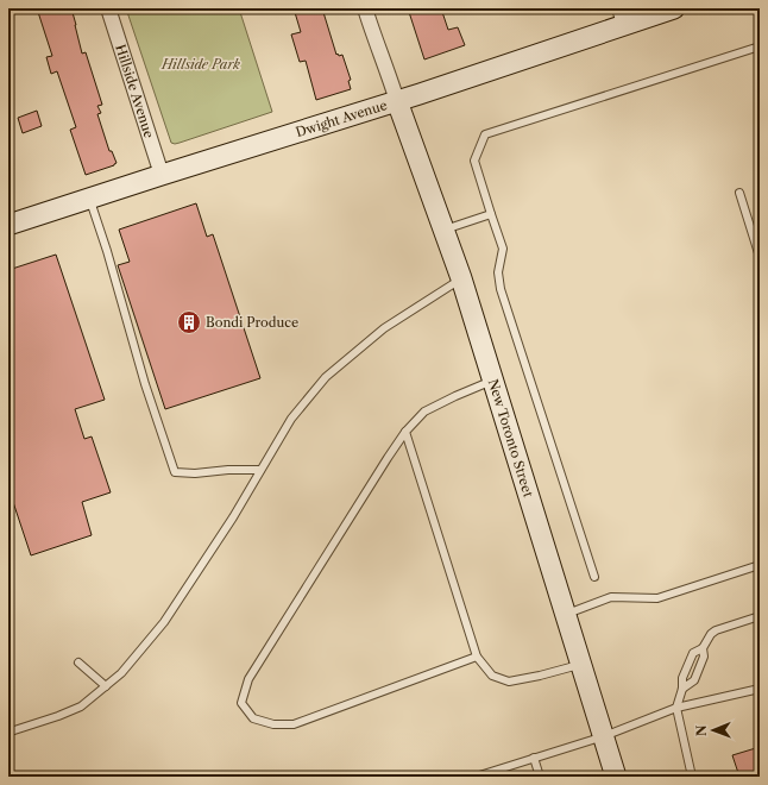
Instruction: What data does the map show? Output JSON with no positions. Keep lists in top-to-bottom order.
{
  "streets": {
    "street": ["Hillside Avenue", "Dwight Avenue", "New Toronto Street"]
  },
  "crossings": [
    ["Hillside Avenue", "Dwight Avenue"],
    ["Dwight Avenue", "New Toronto Street"]
  ],
  "parks": ["Hillside Park"],
  "places": {
    "building": ["Bondi Produce"]
  },
  "north": "left"
}
